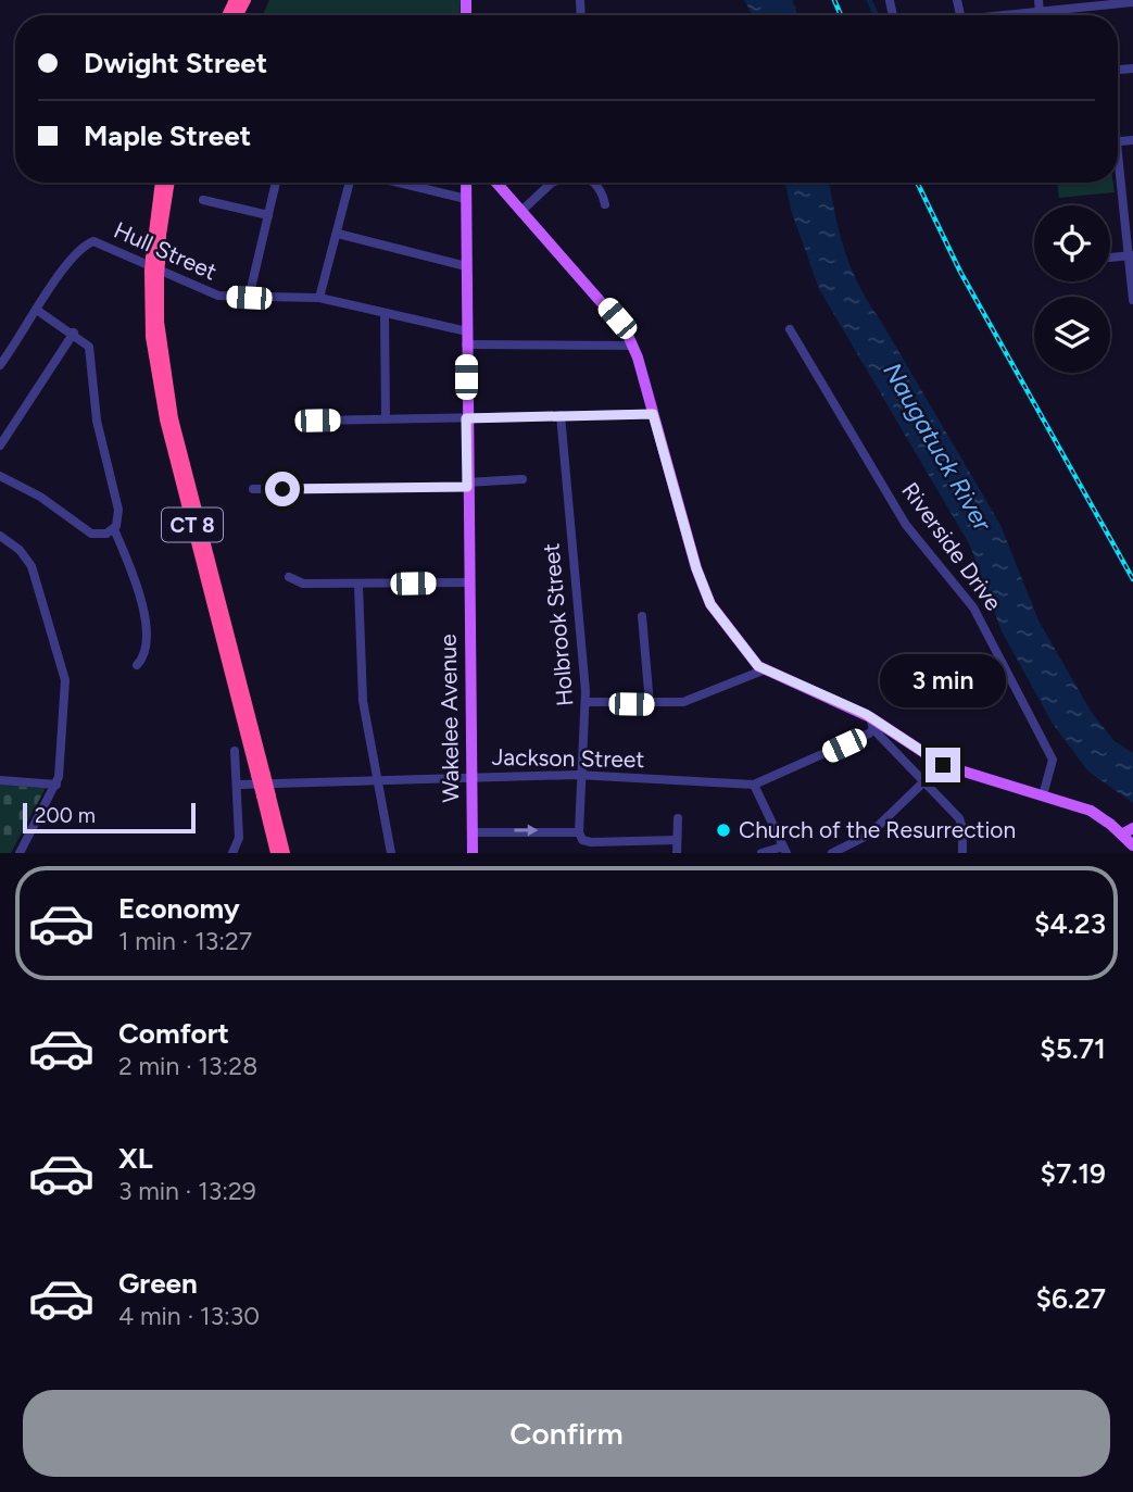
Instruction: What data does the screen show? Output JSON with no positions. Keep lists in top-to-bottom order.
{
  "streets": {
    "highway": ["CT 8"],
    "main road": ["Wakelee Avenue"],
    "street": [
      "Hull Street",
      "Riverside Drive",
      "Holbrook Street",
      "Jackson Street"
    ]
  },
  "crossings": [
    ["Hull Street", "Wakelee Avenue"],
    ["Holbrook Street", "Jackson Street"],
    ["Wakelee Avenue", "Jackson Street"]
  ],
  "water": ["Naugatuck River"],
  "places": ["Church of the Resurrection"],
  "scale_bar": "200 m",
  "page": {
    "banner": ["Dwight Street", "Maple Street"],
    "bubble": "3 min",
    "scale": "200 m",
    "list": [
      {
        "name": "Economy",
        "note": "1 min · 13:27",
        "value": "$4.23"
      },
      {
        "name": "Comfort",
        "note": "2 min · 13:28",
        "value": "$5.71"
      },
      {
        "name": "XL",
        "note": "3 min · 13:29",
        "value": "$7.19"
      },
      {
        "name": "Green",
        "note": "4 min · 13:30",
        "value": "$6.27"
      }
    ],
    "buttons": "Confirm"
  }
}
